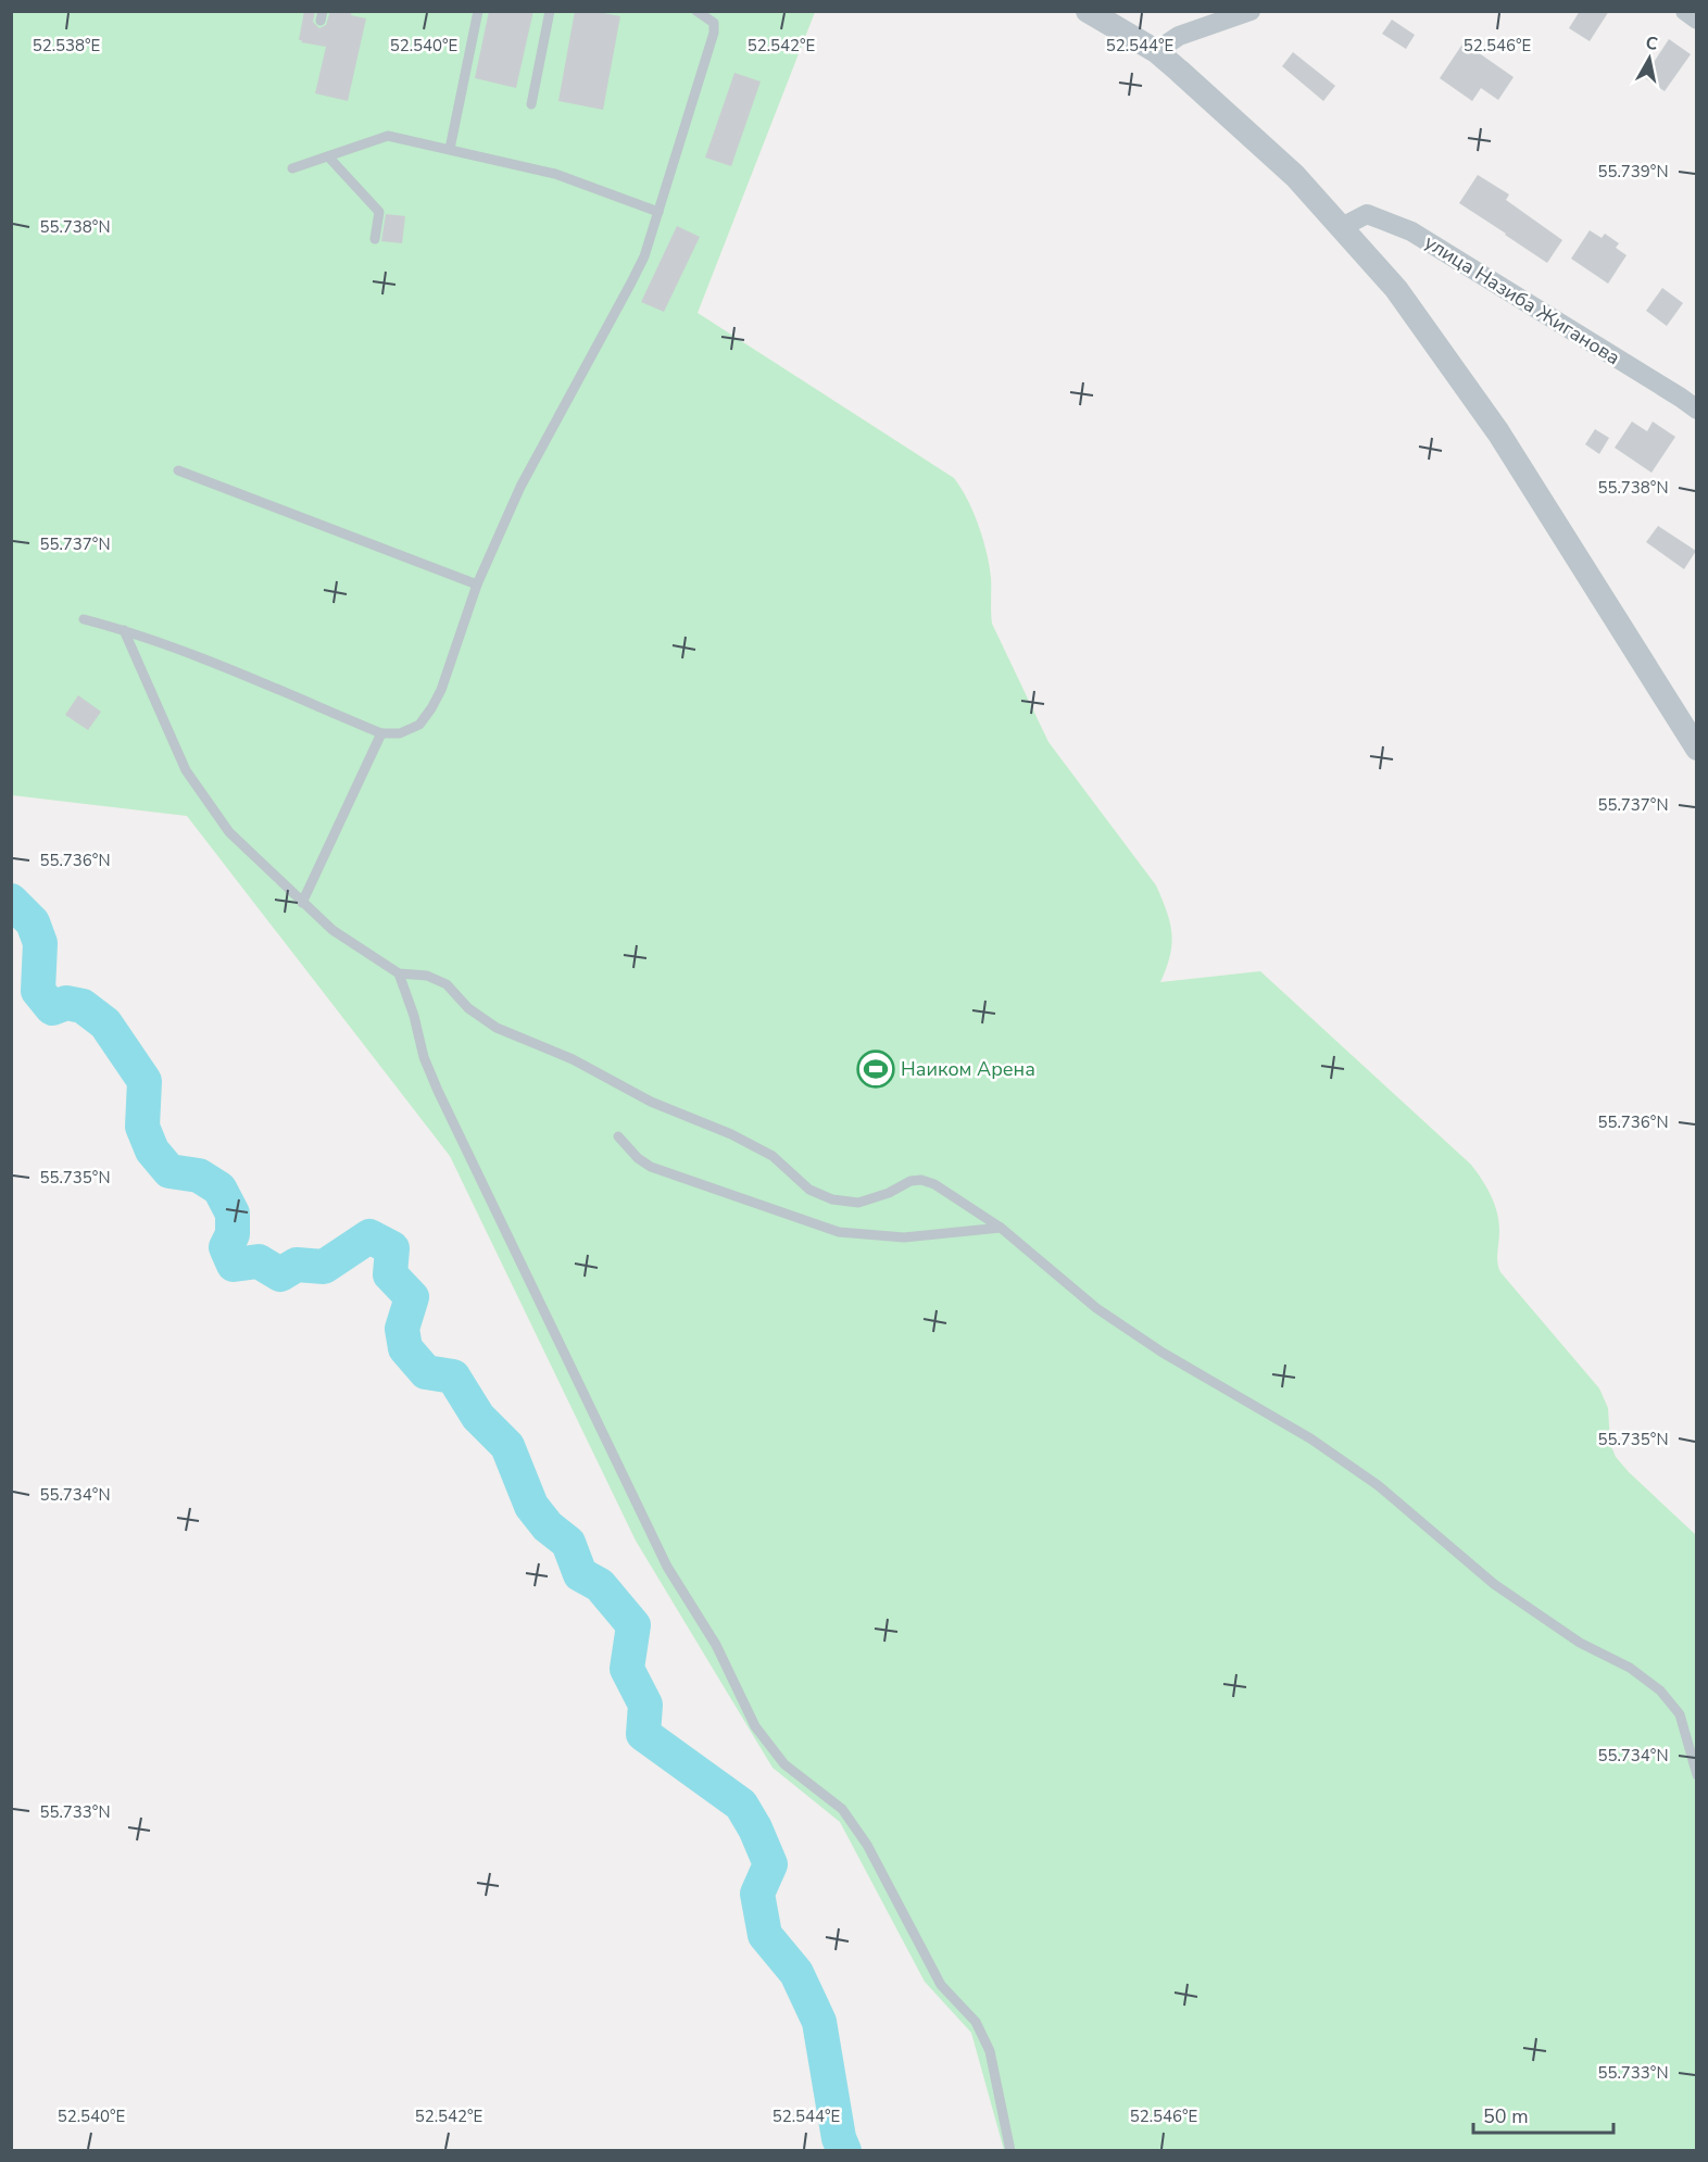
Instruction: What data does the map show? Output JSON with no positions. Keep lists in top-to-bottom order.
{
  "streets": {
    "street": ["улица Назиба Жиганова"]
  },
  "places": {
    "sports": ["Наиком Арена"]
  },
  "scale_bar": "50 m",
  "north": "top",
  "coordinates": [
    "52.538°E",
    "52.540°E",
    "52.542°E",
    "52.544°E",
    "52.546°E",
    "55.739°N",
    "55.738°N",
    "55.737°N",
    "55.736°N",
    "55.735°N",
    "55.734°N",
    "55.733°N"
  ]
}
